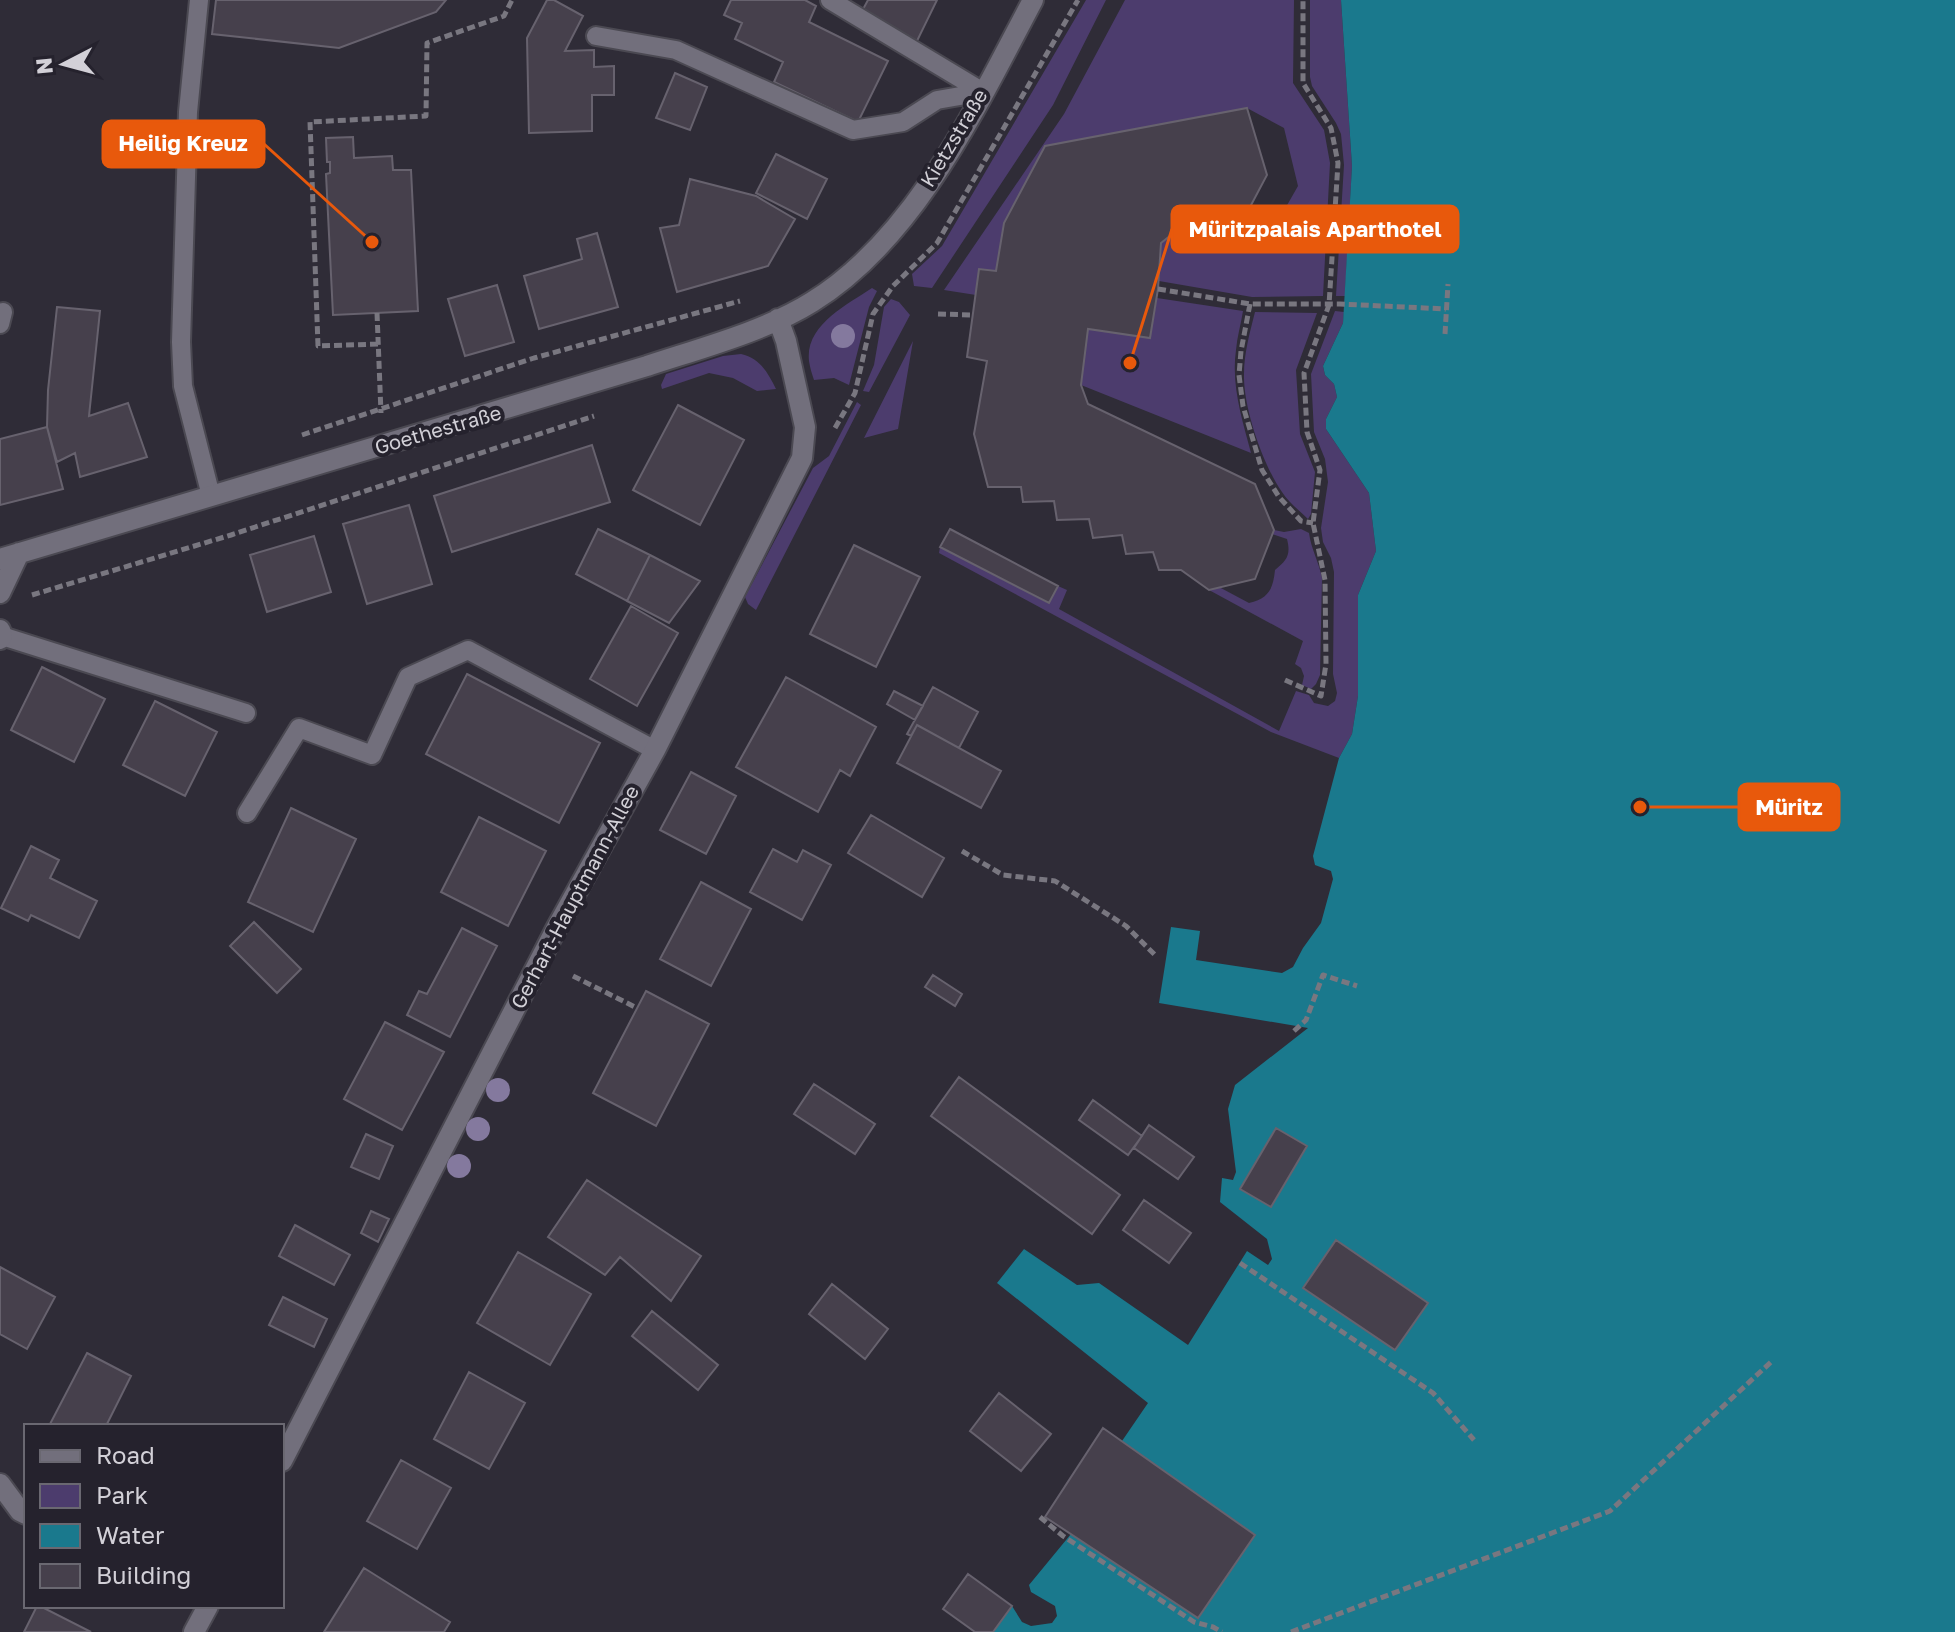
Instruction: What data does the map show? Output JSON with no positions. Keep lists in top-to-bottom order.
{
  "streets": {
    "street": ["Kietzstraße", "Goethestraße", "Gerhart-Hauptmann-Allee"]
  },
  "crossings": [
    ["Kietzstraße", "Goethestraße"],
    ["Goethestraße", "Gerhart-Hauptmann-Allee"]
  ],
  "places": ["Heilig Kreuz", "Müritzpalais Aparthotel", "Müritz"],
  "legend": [
    "Road",
    "Park",
    "Water",
    "Building"
  ],
  "north": "left"
}
